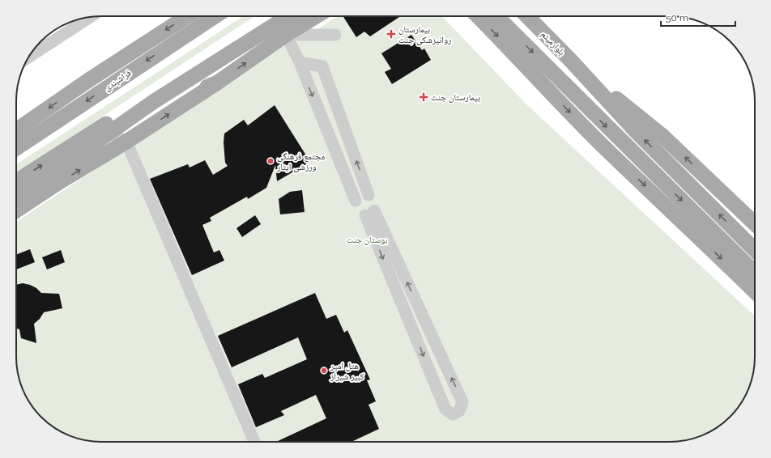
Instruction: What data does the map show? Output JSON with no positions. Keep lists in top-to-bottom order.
{
  "streets": {
    "main road": ["بلوارمیثم", "فراشبندی"]
  },
  "parks": ["بوستان جنت"],
  "places": {
    "health": ["بیمارستان روانپزشکی جنت", "بیمارستان جنت"],
    "other": ["مجتمع فرهنگی ورزشی ایثار", "هتل امیر کبیر شیراز"]
  },
  "scale_bar": "50 m"
}
